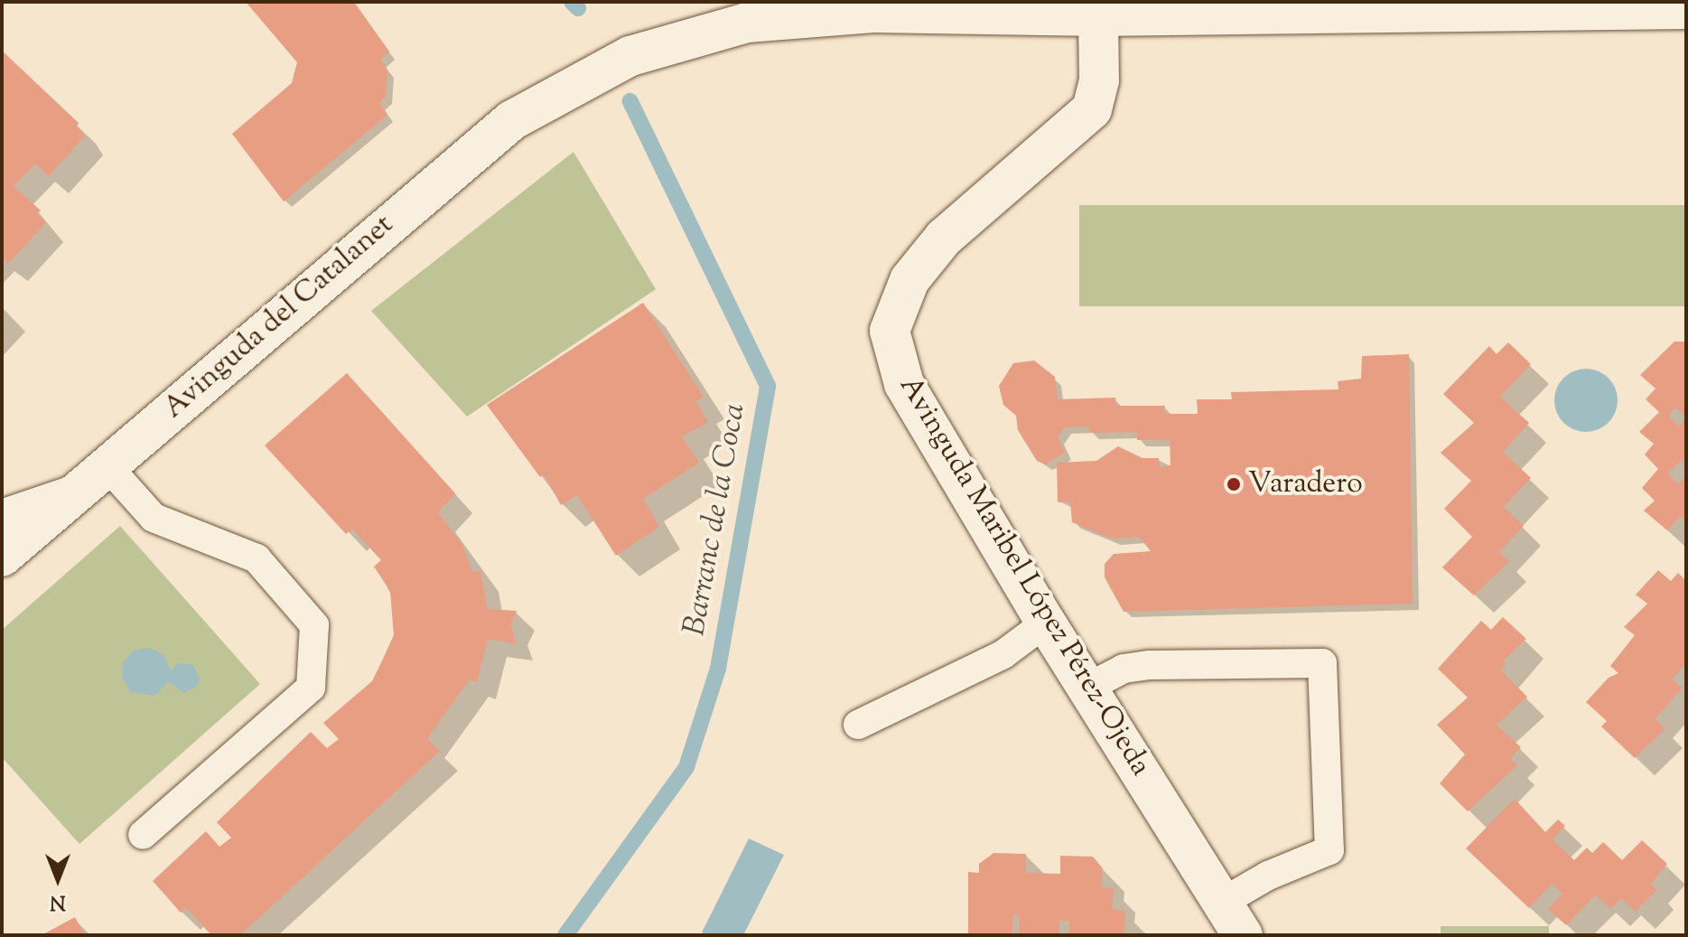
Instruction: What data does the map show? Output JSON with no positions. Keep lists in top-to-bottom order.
{
  "streets": {
    "street": ["Avinguda del Catalanet", "Avinguda Maribel López Pérez-Ojeda"]
  },
  "crossings": [
    ["Avinguda del Catalanet", "Avinguda Maribel López Pérez-Ojeda"]
  ],
  "water": ["Barranc de la Coca"],
  "places": ["Varadero"],
  "north": "bottom"
}
